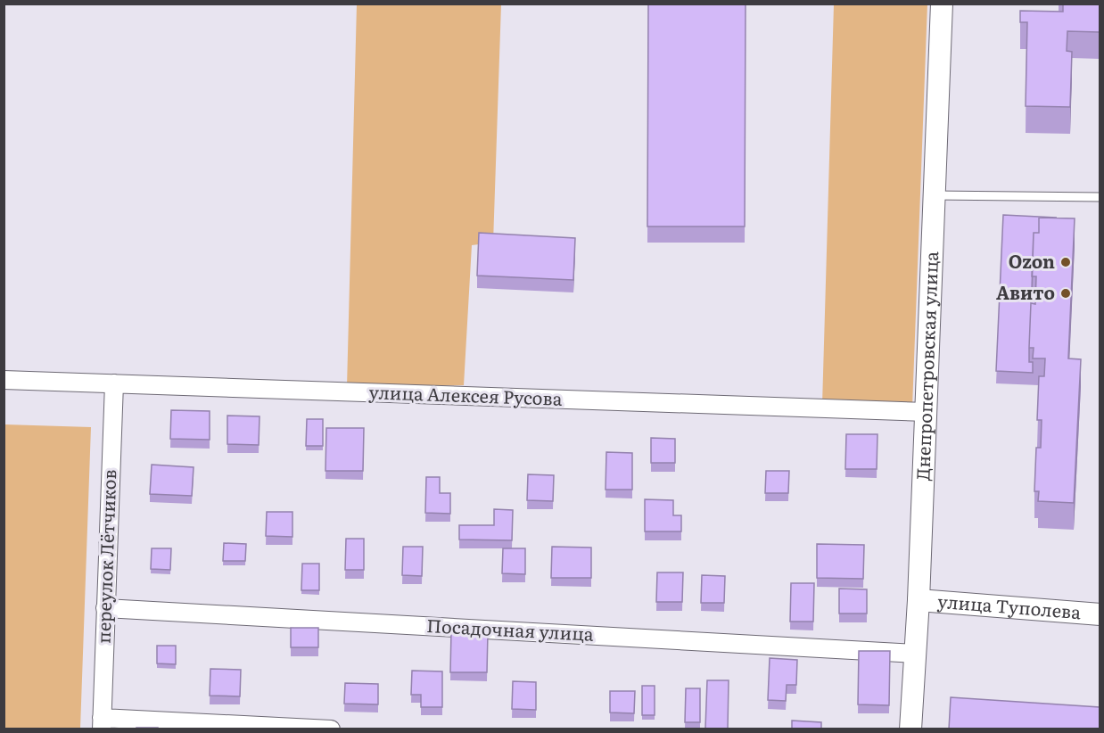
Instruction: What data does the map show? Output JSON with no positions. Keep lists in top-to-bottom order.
{
  "streets": {
    "street": [
      "Днепропетровская улица",
      "улица Алексея Русова",
      "переулок Лётчиков",
      "улица Туполева",
      "Посадочная улица"
    ]
  },
  "crossings": [
    ["Днепропетровская улица", "улица Алексея Русова"],
    ["Днепропетровская улица", "улица Туполева"],
    ["Днепропетровская улица", "Посадочная улица"],
    ["улица Алексея Русова", "переулок Лётчиков"],
    ["переулок Лётчиков", "Посадочная улица"]
  ],
  "places": ["Ozon", "Авито"]
}
